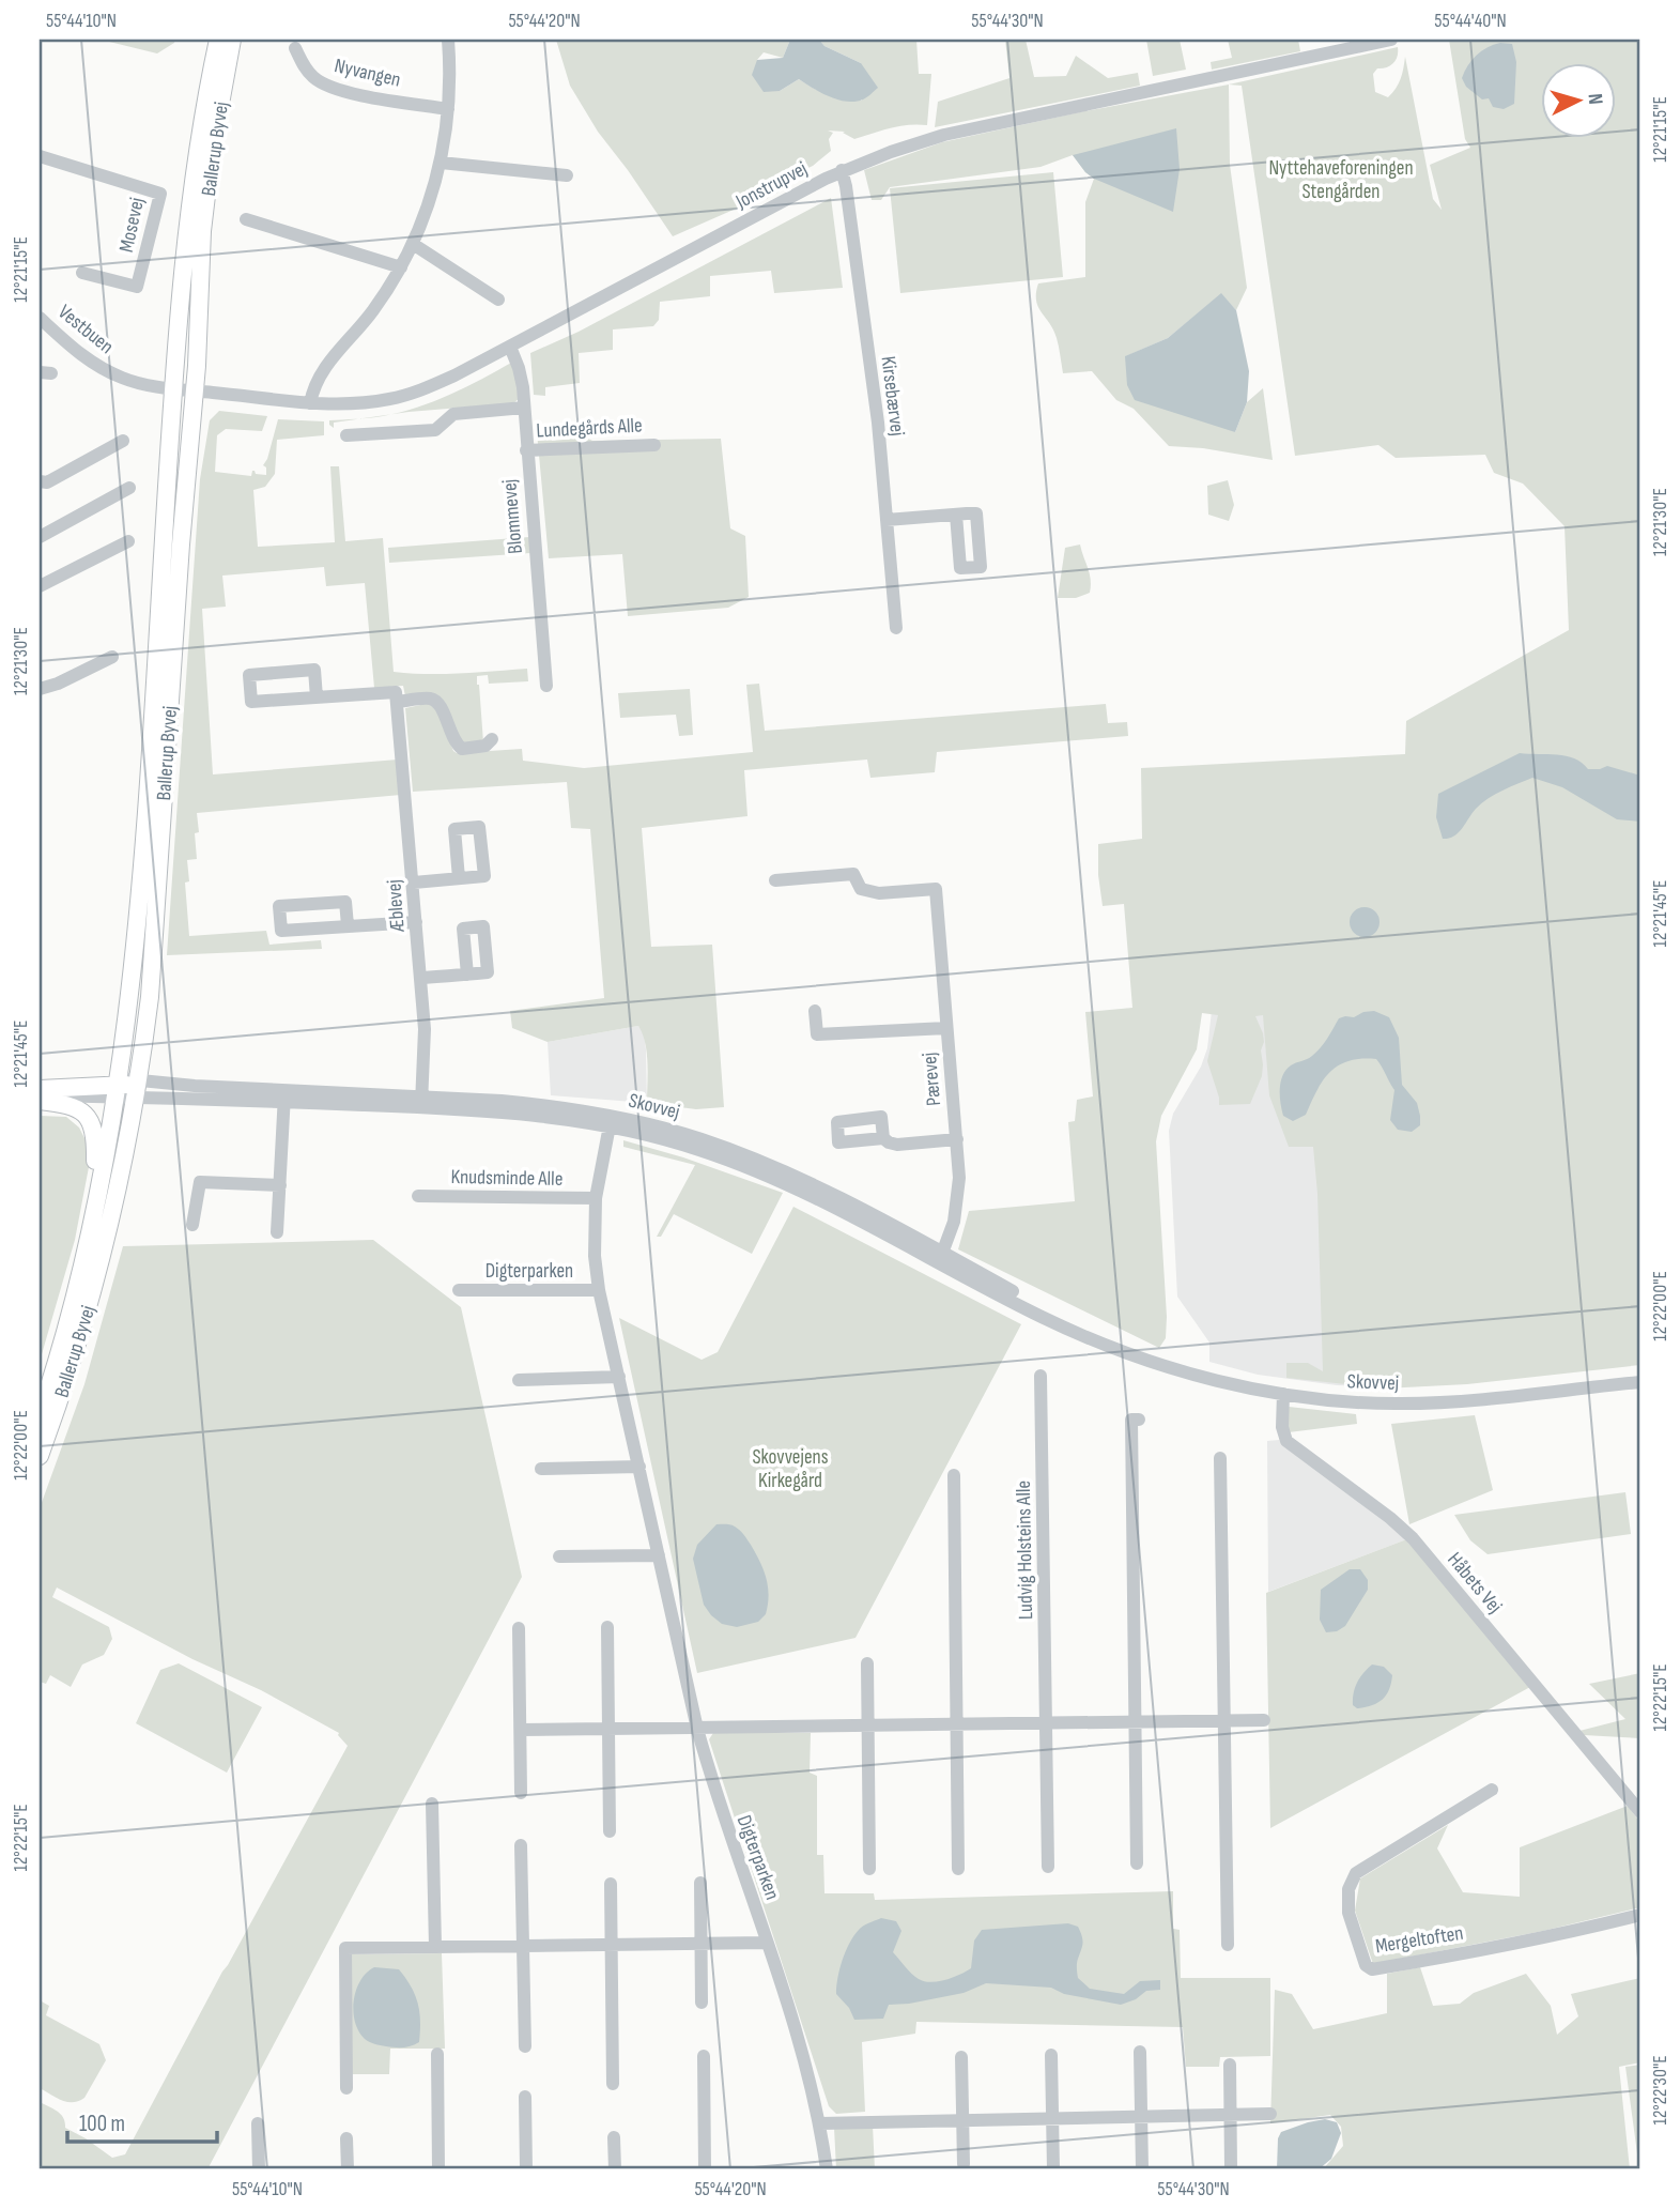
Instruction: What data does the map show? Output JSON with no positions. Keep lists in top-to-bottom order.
{
  "streets": {
    "main road": ["Ballerup Byvej"],
    "street": [
      "Nyvangen",
      "Jonstrupvej",
      "Mosevej",
      "Vestbuen",
      "Kirsebærvej",
      "Lundegårds Alle",
      "Blommevej",
      "Æblevej",
      "Pærevej",
      "Skovvej",
      "Knudsminde Alle",
      "Digterparken",
      "Ludvig Holsteins Alle",
      "Håbets Vej",
      "Mergeltoften"
    ]
  },
  "crossings": [
    ["Ballerup Byvej", "Jonstrupvej"],
    ["Ballerup Byvej", "Vestbuen"],
    ["Ballerup Byvej", "Skovvej"],
    ["Jonstrupvej", "Vestbuen"],
    ["Jonstrupvej", "Kirsebærvej"],
    ["Jonstrupvej", "Blommevej"],
    ["Lundegårds Alle", "Blommevej"],
    ["Æblevej", "Skovvej"],
    ["Pærevej", "Skovvej"],
    ["Skovvej", "Digterparken"],
    ["Skovvej", "Håbets Vej"],
    ["Knudsminde Alle", "Digterparken"]
  ],
  "parks": ["Nyttehaveforeningen Stengården", "Skovvejens Kirkegård"],
  "scale_bar": "100 m",
  "north": "right",
  "coordinates": [
    "55°44'10\"N",
    "55°44'20\"N",
    "55°44'30\"N",
    "55°44'40\"N",
    "12°21'15\"E",
    "12°21'30\"E",
    "12°21'45\"E",
    "12°22'00\"E",
    "12°22'15\"E",
    "12°22'30\"E"
  ]
}
